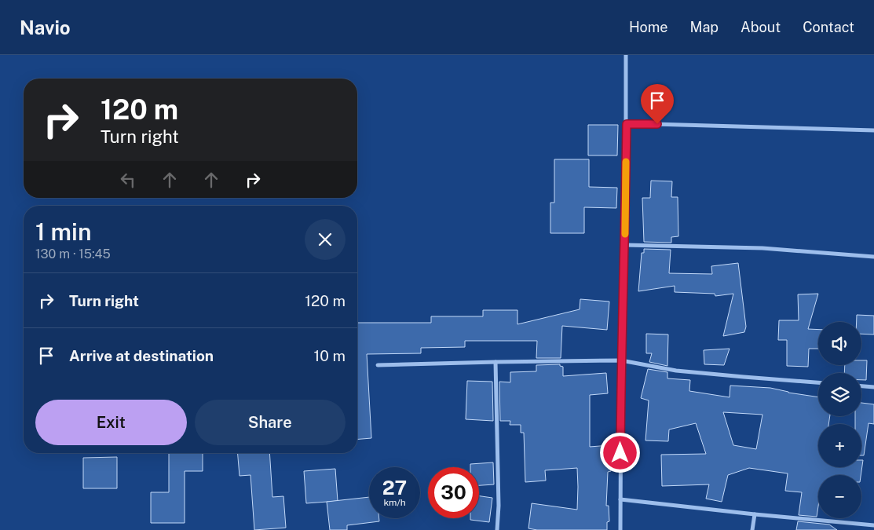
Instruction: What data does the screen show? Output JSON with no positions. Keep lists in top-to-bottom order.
{
  "page": {
    "header": "Navio",
    "nav": [
      "Home",
      "Map",
      "About",
      "Contact"
    ],
    "turn": ["120 m", "Turn right"],
    "heading": ["1 min", "130 m · 15:45"],
    "list": [
      {
        "name": "Turn right",
        "value": "120 m"
      },
      {
        "name": "Arrive at destination",
        "value": "10 m"
      }
    ],
    "map_buttons": ["+", "−"],
    "buttons": ["Exit", "Share"],
    "speed": "27 km/h",
    "limit": "30"
  }
}
